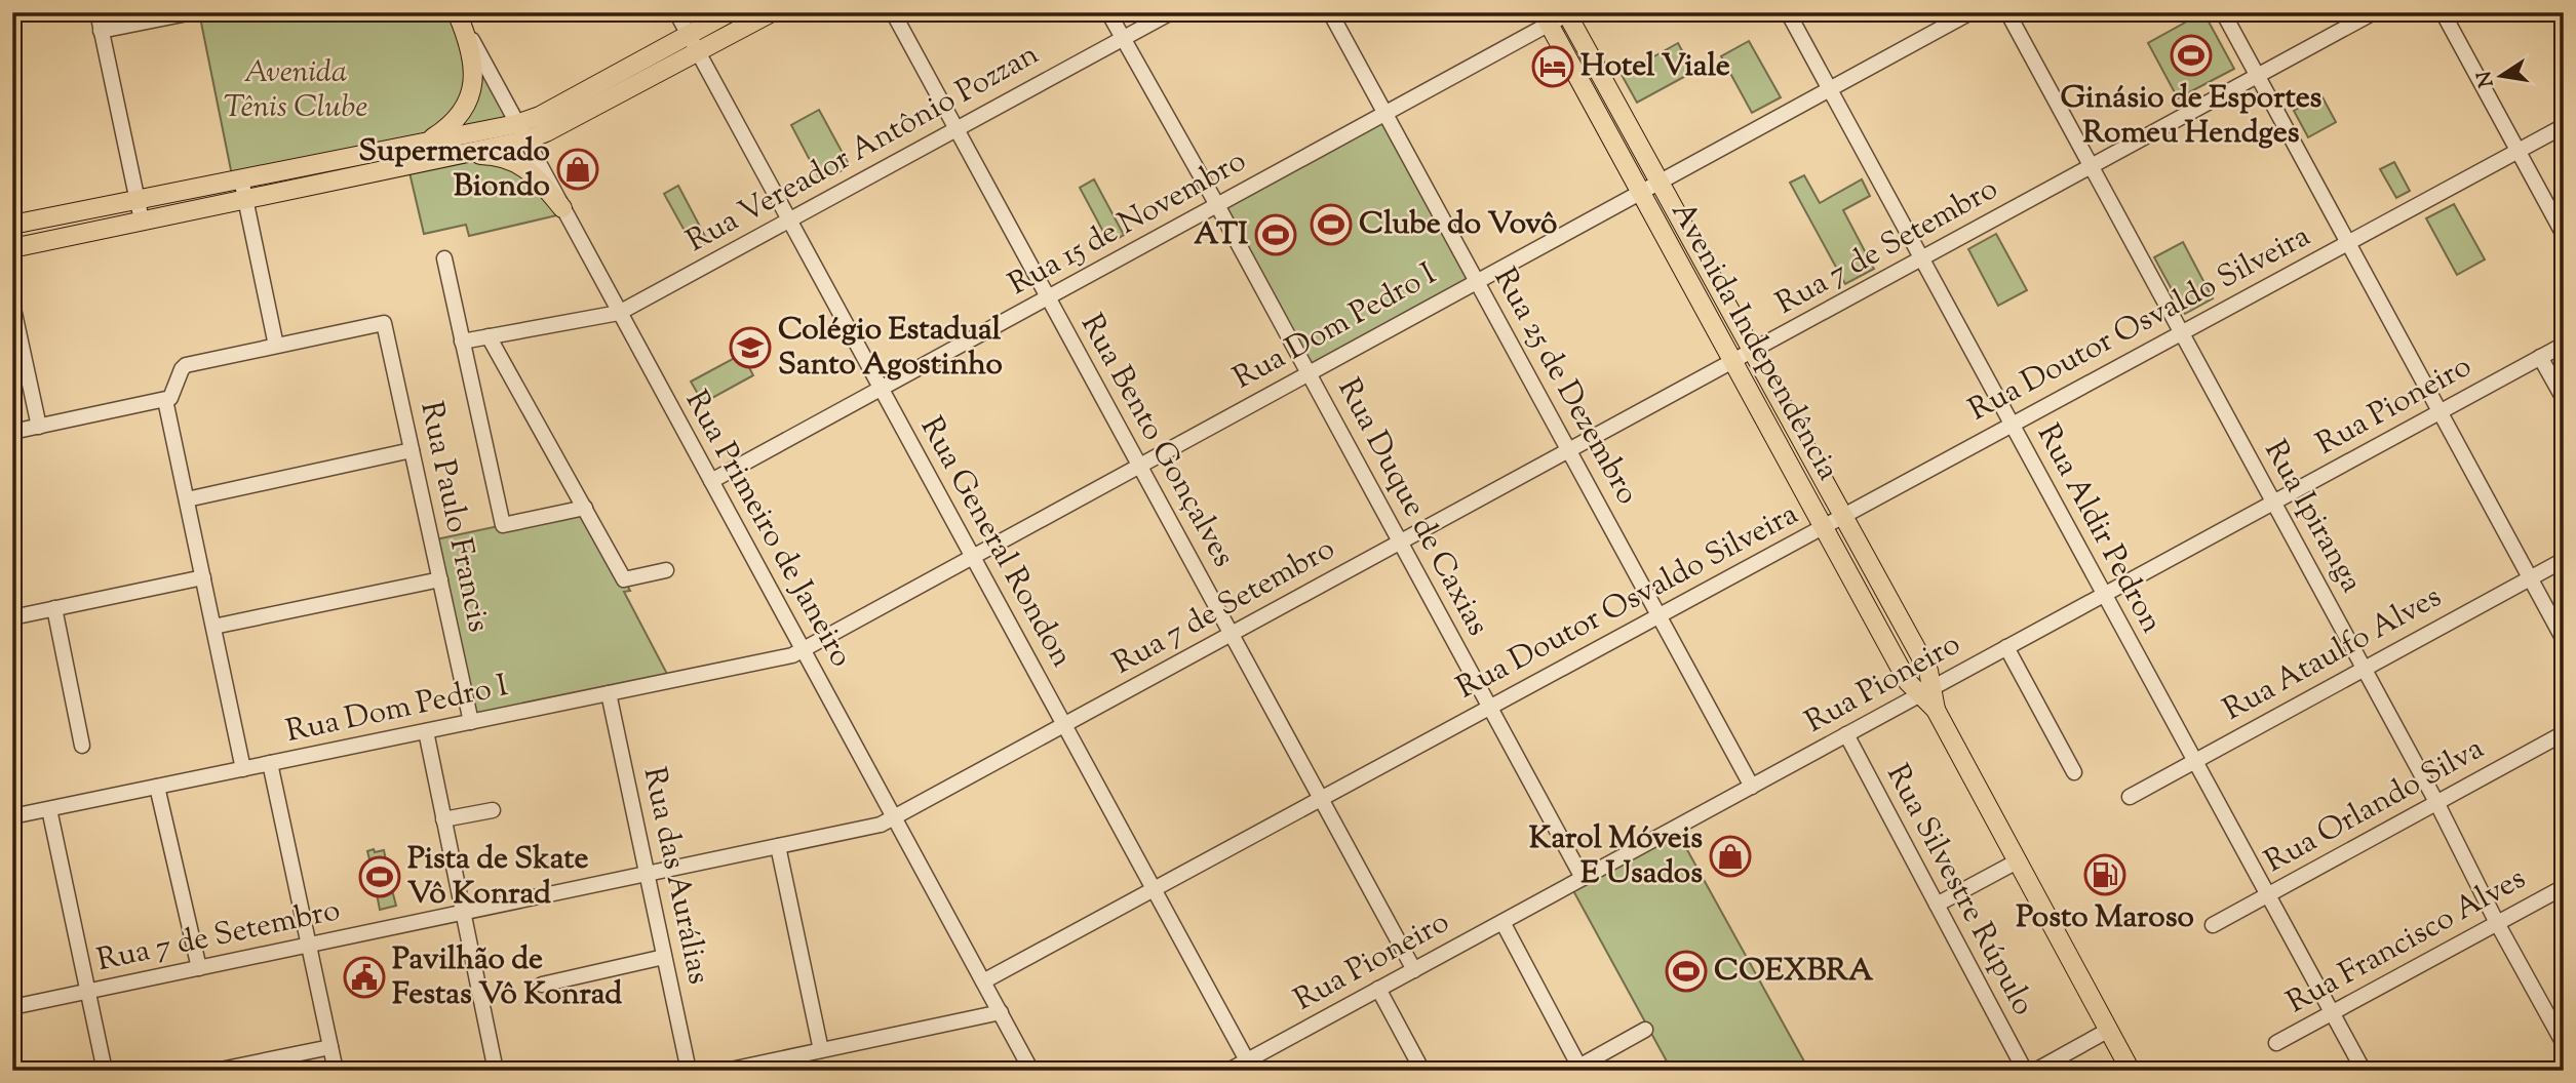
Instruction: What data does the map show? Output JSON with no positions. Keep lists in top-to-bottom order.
{
  "streets": {
    "main road": ["Avenida Independência"],
    "street": [
      "Rua Vereador Antônio Pozzan",
      "Rua 15 de Novembro",
      "Rua 7 de Setembro",
      "Rua Doutor Osvaldo Silveira",
      "Rua Dom Pedro I",
      "Rua 25 de Dezembro",
      "Rua Pioneiro",
      "Rua Bento Gonçalves",
      "Rua Duque de Caxias",
      "Rua Paulo Francis",
      "Rua Ipiranga",
      "Rua Primeiro de Janeiro",
      "Rua Aldir Pedron",
      "Rua General Rondon",
      "Rua Ataulfo Alves",
      "Rua Orlando Silva",
      "Rua das Aurálias",
      "Rua Silvestre Rúpulo",
      "Rua Francisco Alves"
    ]
  },
  "crossings": [
    ["Rua Vereador Antônio Pozzan", "Rua Bento Gonçalves"],
    ["Rua Vereador Antônio Pozzan", "Rua Duque de Caxias"],
    ["Rua Vereador Antônio Pozzan", "Rua Primeiro de Janeiro"],
    ["Rua Vereador Antônio Pozzan", "Rua General Rondon"],
    ["Rua 15 de Novembro", "Avenida Independência"],
    ["Rua 15 de Novembro", "Rua 25 de Dezembro"],
    ["Rua 15 de Novembro", "Rua Bento Gonçalves"],
    ["Rua 15 de Novembro", "Rua Duque de Caxias"],
    ["Rua 15 de Novembro", "Rua Primeiro de Janeiro"],
    ["Rua 15 de Novembro", "Rua General Rondon"],
    ["Rua 7 de Setembro", "Avenida Independência"],
    ["Rua 7 de Setembro", "Rua 25 de Dezembro"],
    ["Rua 7 de Setembro", "Rua Bento Gonçalves"],
    ["Rua 7 de Setembro", "Rua Duque de Caxias"],
    ["Rua 7 de Setembro", "Rua Ipiranga"],
    ["Rua 7 de Setembro", "Rua Primeiro de Janeiro"],
    ["Rua 7 de Setembro", "Rua Aldir Pedron"],
    ["Rua 7 de Setembro", "Rua General Rondon"],
    ["Rua 7 de Setembro", "Rua das Aurálias"],
    ["Rua Doutor Osvaldo Silveira", "Avenida Independência"],
    ["Rua Doutor Osvaldo Silveira", "Rua 25 de Dezembro"],
    ["Rua Doutor Osvaldo Silveira", "Rua Bento Gonçalves"],
    ["Rua Doutor Osvaldo Silveira", "Rua Duque de Caxias"],
    ["Rua Doutor Osvaldo Silveira", "Rua Ipiranga"],
    ["Rua Doutor Osvaldo Silveira", "Rua Primeiro de Janeiro"],
    ["Rua Doutor Osvaldo Silveira", "Rua Aldir Pedron"],
    ["Rua Doutor Osvaldo Silveira", "Rua General Rondon"],
    ["Rua Dom Pedro I", "Avenida Independência"],
    ["Rua Dom Pedro I", "Rua 25 de Dezembro"],
    ["Rua Dom Pedro I", "Rua Bento Gonçalves"],
    ["Rua Dom Pedro I", "Rua Duque de Caxias"],
    ["Rua Dom Pedro I", "Rua Paulo Francis"],
    ["Rua Dom Pedro I", "Rua Primeiro de Janeiro"],
    ["Rua Dom Pedro I", "Rua Aldir Pedron"],
    ["Rua Dom Pedro I", "Rua General Rondon"],
    ["Rua Dom Pedro I", "Rua das Aurálias"],
    ["Avenida Independência", "Rua Pioneiro"],
    ["Rua 25 de Dezembro", "Rua Pioneiro"],
    ["Rua Pioneiro", "Rua Bento Gonçalves"],
    ["Rua Pioneiro", "Rua Duque de Caxias"],
    ["Rua Pioneiro", "Rua Ipiranga"],
    ["Rua Pioneiro", "Rua Aldir Pedron"],
    ["Rua Pioneiro", "Rua General Rondon"],
    ["Rua Pioneiro", "Rua Silvestre Rúpulo"],
    ["Rua Ipiranga", "Rua Ataulfo Alves"],
    ["Rua Ipiranga", "Rua Orlando Silva"],
    ["Rua Ipiranga", "Rua Francisco Alves"],
    ["Rua Aldir Pedron", "Rua Ataulfo Alves"],
    ["Rua Aldir Pedron", "Rua Orlando Silva"],
    ["Rua Aldir Pedron", "Rua Francisco Alves"]
  ],
  "parks": ["Avenida Tênis Clube"],
  "places": {
    "sports": [
      "Ginásio de Esportes Romeu Hendges",
      "Clube do Vovô",
      "ATI",
      "Pista de Skate Vô Konrad",
      "COEXBRA"
    ],
    "hotel": ["Hotel Viale"],
    "shop": ["Supermercado Biondo", "Karol Móveis E Usados"],
    "school or university": ["Colégio Estadual Santo Agostinho"],
    "fuel station": ["Posto Maroso"],
    "public building": ["Pavilhão de Festas Vô Konrad"]
  },
  "north": "left"
}
